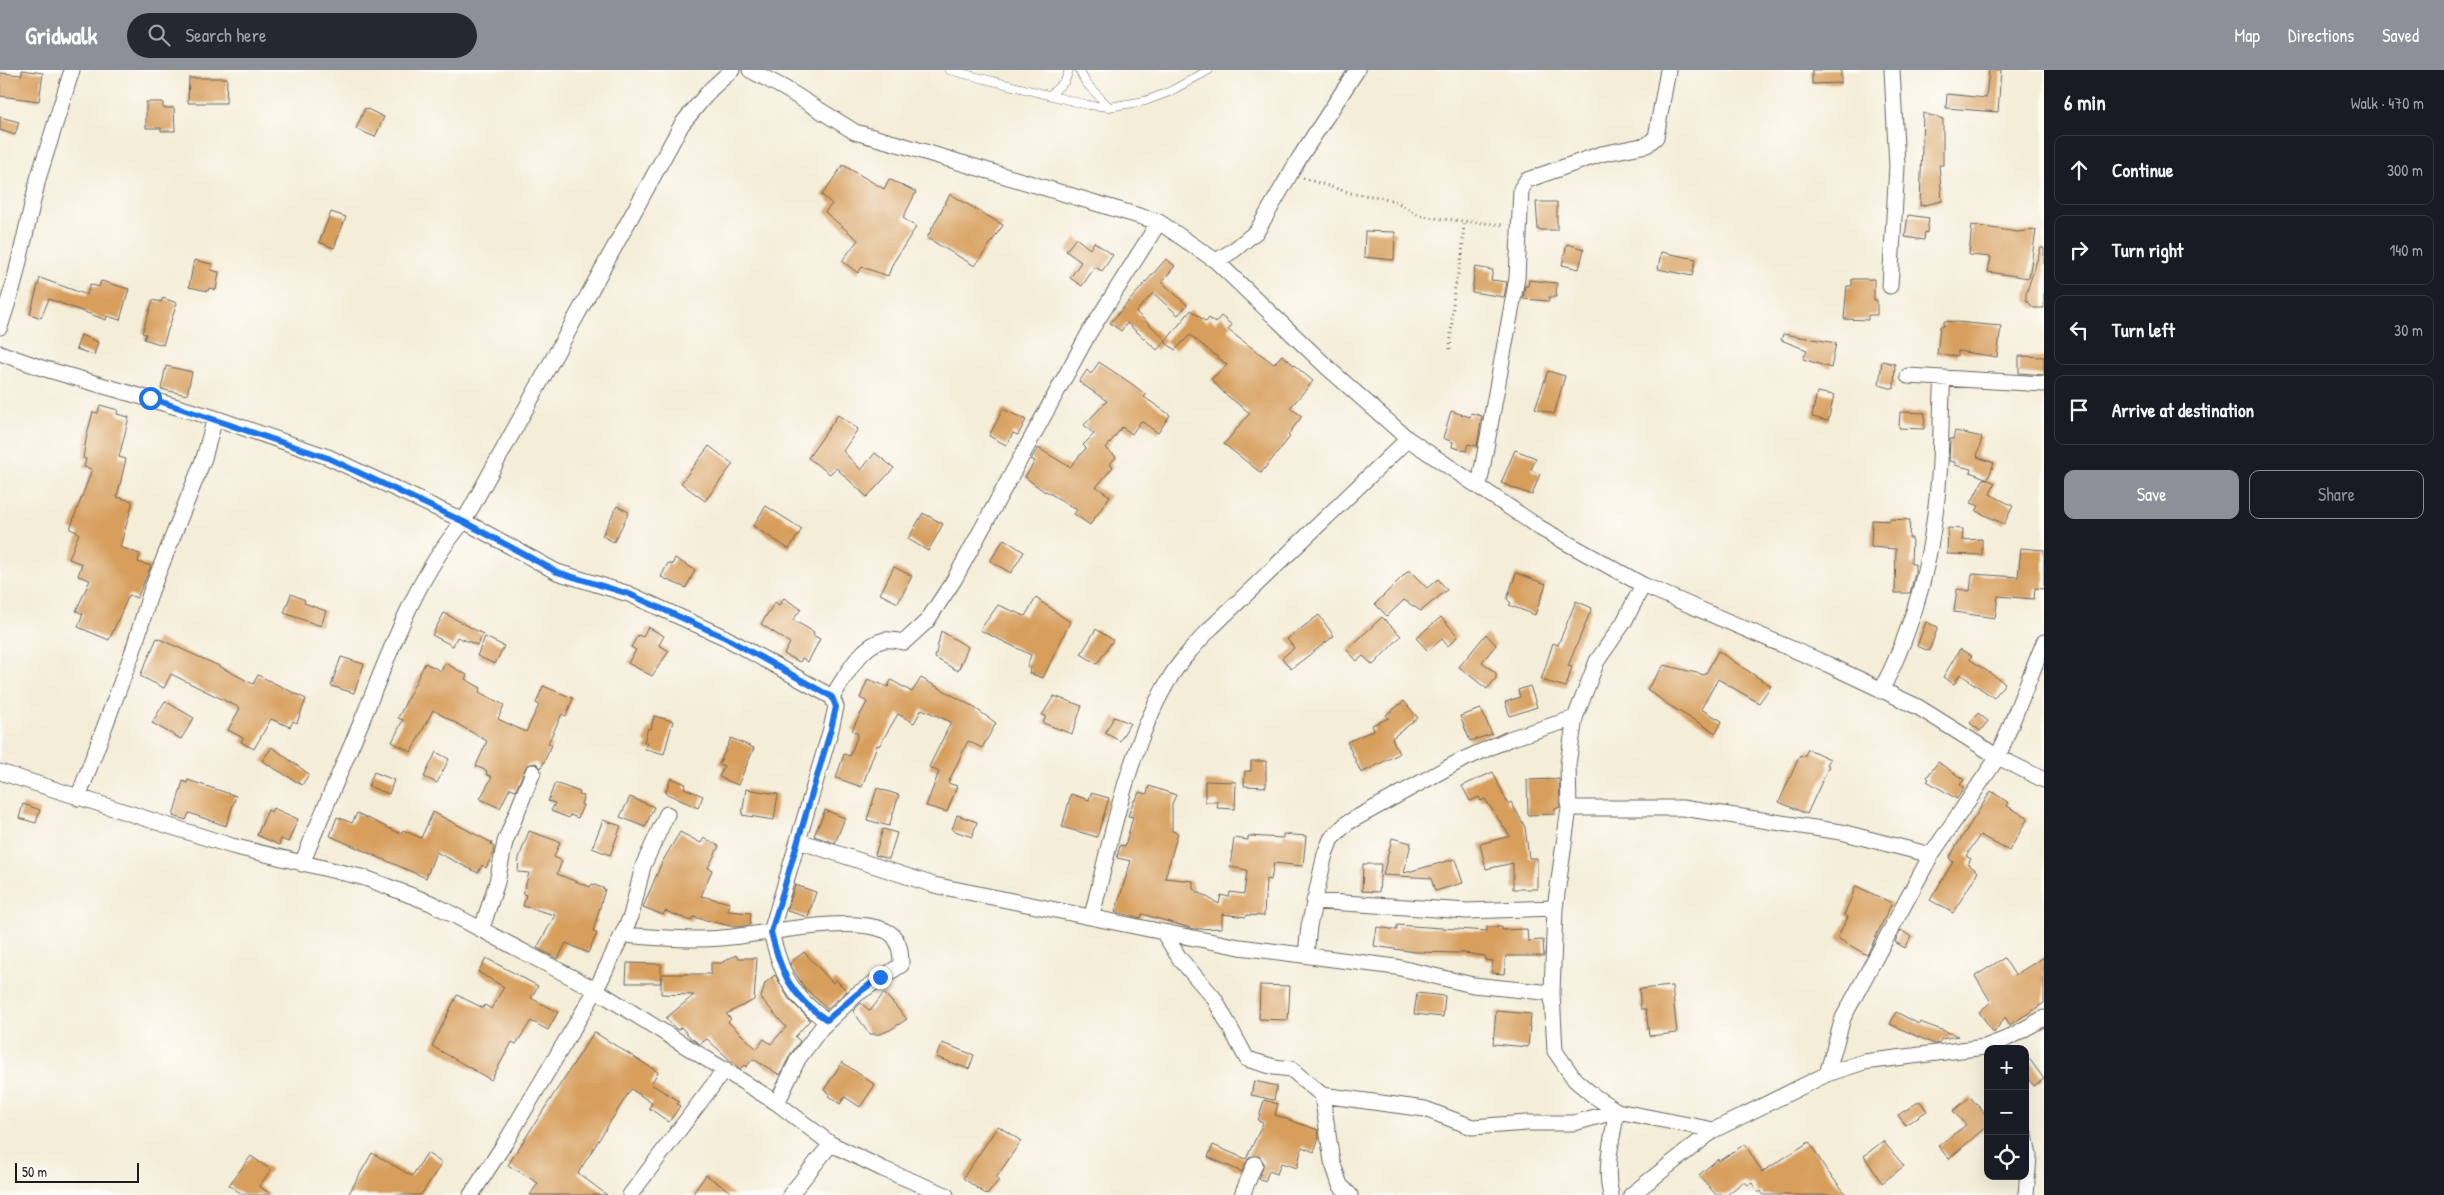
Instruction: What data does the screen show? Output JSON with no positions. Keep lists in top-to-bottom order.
{
  "scale_bar": "50 m",
  "page": {
    "header": "Gridwalk",
    "search": "Search here",
    "nav": ["Map", "Directions", "Saved"],
    "heading": ["6 min", "Walk · 470 m"],
    "list": [
      ["Continue", "300 m"],
      ["Turn right", "140 m"],
      ["Turn left", "30 m"],
      "Arrive at destination"
    ],
    "buttons": ["Save", "Share"],
    "map_buttons": ["+", "−"],
    "scale": "50 m"
  }
}
